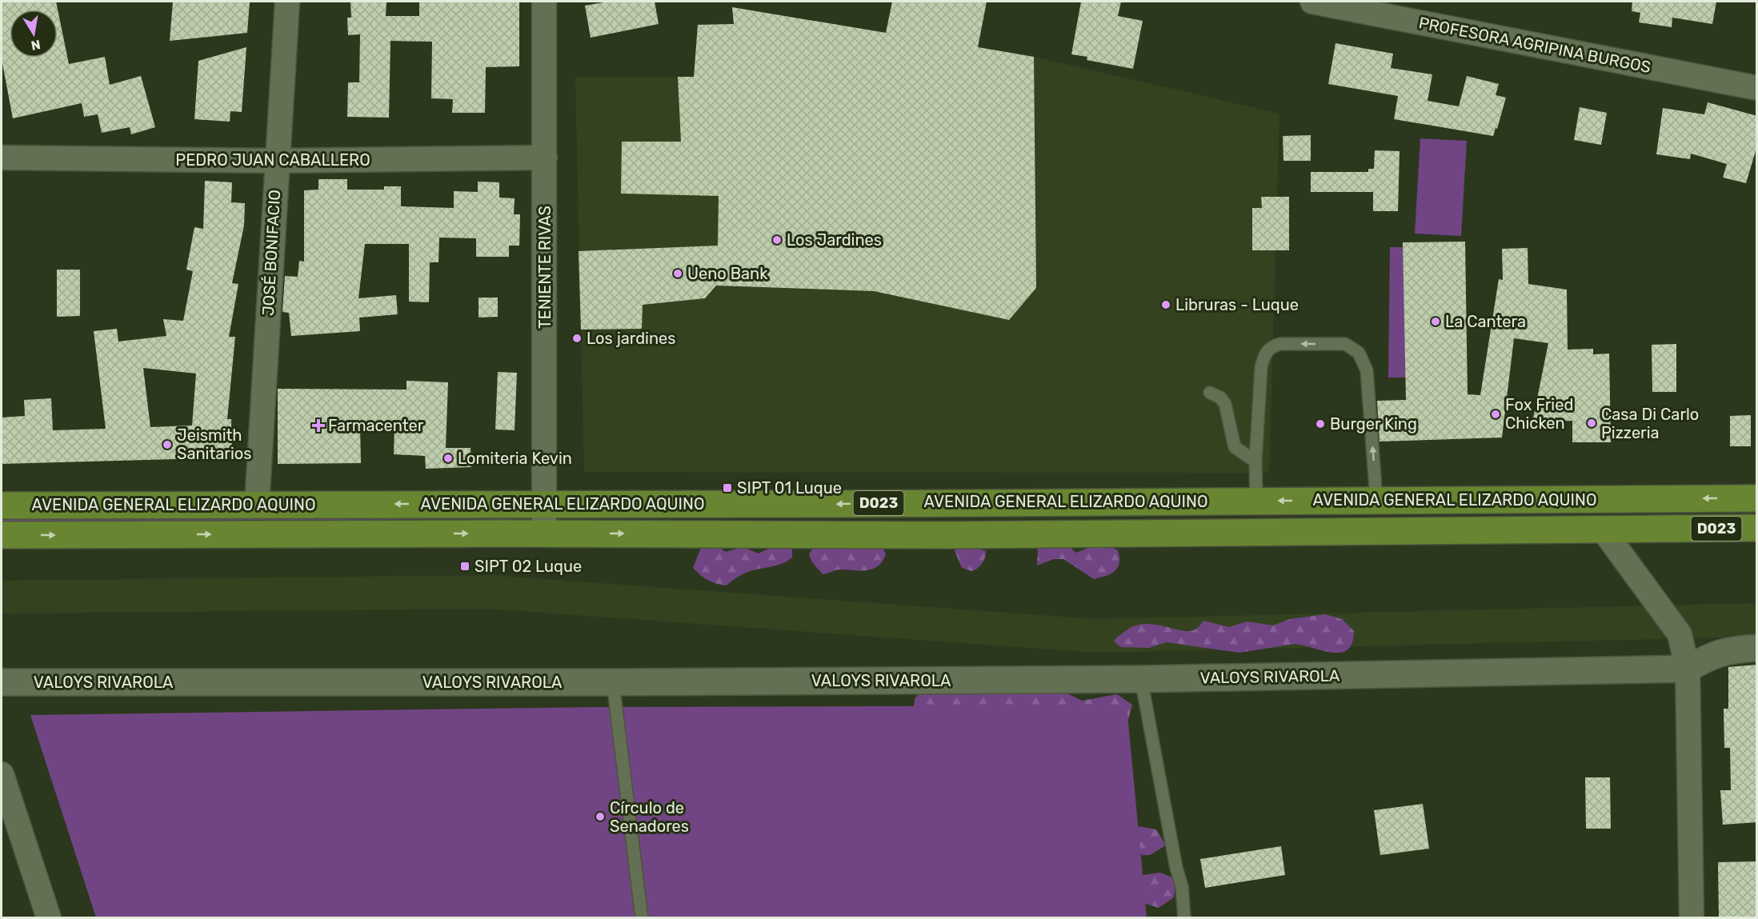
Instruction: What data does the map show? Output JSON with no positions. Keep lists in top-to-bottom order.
{
  "streets": {
    "main road": ["AVENIDA GENERAL ELIZARDO AQUINO", "D023"],
    "street": [
      "PROFESORA AGRIPINA BURGOS",
      "PEDRO JUAN CABALLERO",
      "JOSÉ BONIFACIO",
      "TENIENTE RIVAS",
      "VALOYS RIVAROLA"
    ]
  },
  "crossings": [
    ["PEDRO JUAN CABALLERO", "JOSÉ BONIFACIO"],
    ["PEDRO JUAN CABALLERO", "TENIENTE RIVAS"],
    ["JOSÉ BONIFACIO", "AVENIDA GENERAL ELIZARDO AQUINO"],
    ["TENIENTE RIVAS", "AVENIDA GENERAL ELIZARDO AQUINO"]
  ],
  "places": {
    "other": [
      "Los Jardines",
      "Ueno Bank",
      "Libruras - Luque",
      "La Cantera",
      "Los jardines",
      "Fox Fried Chicken",
      "Casa Di Carlo Pizzeria",
      "Burger King",
      "Jeismith Sanitarios",
      "Lomiteria Kevin",
      "Círculo de Senadores"
    ],
    "health": ["Farmacenter"],
    "transit": ["SIPT 01 Luque", "SIPT 02 Luque"]
  },
  "north": "bottom"
}
